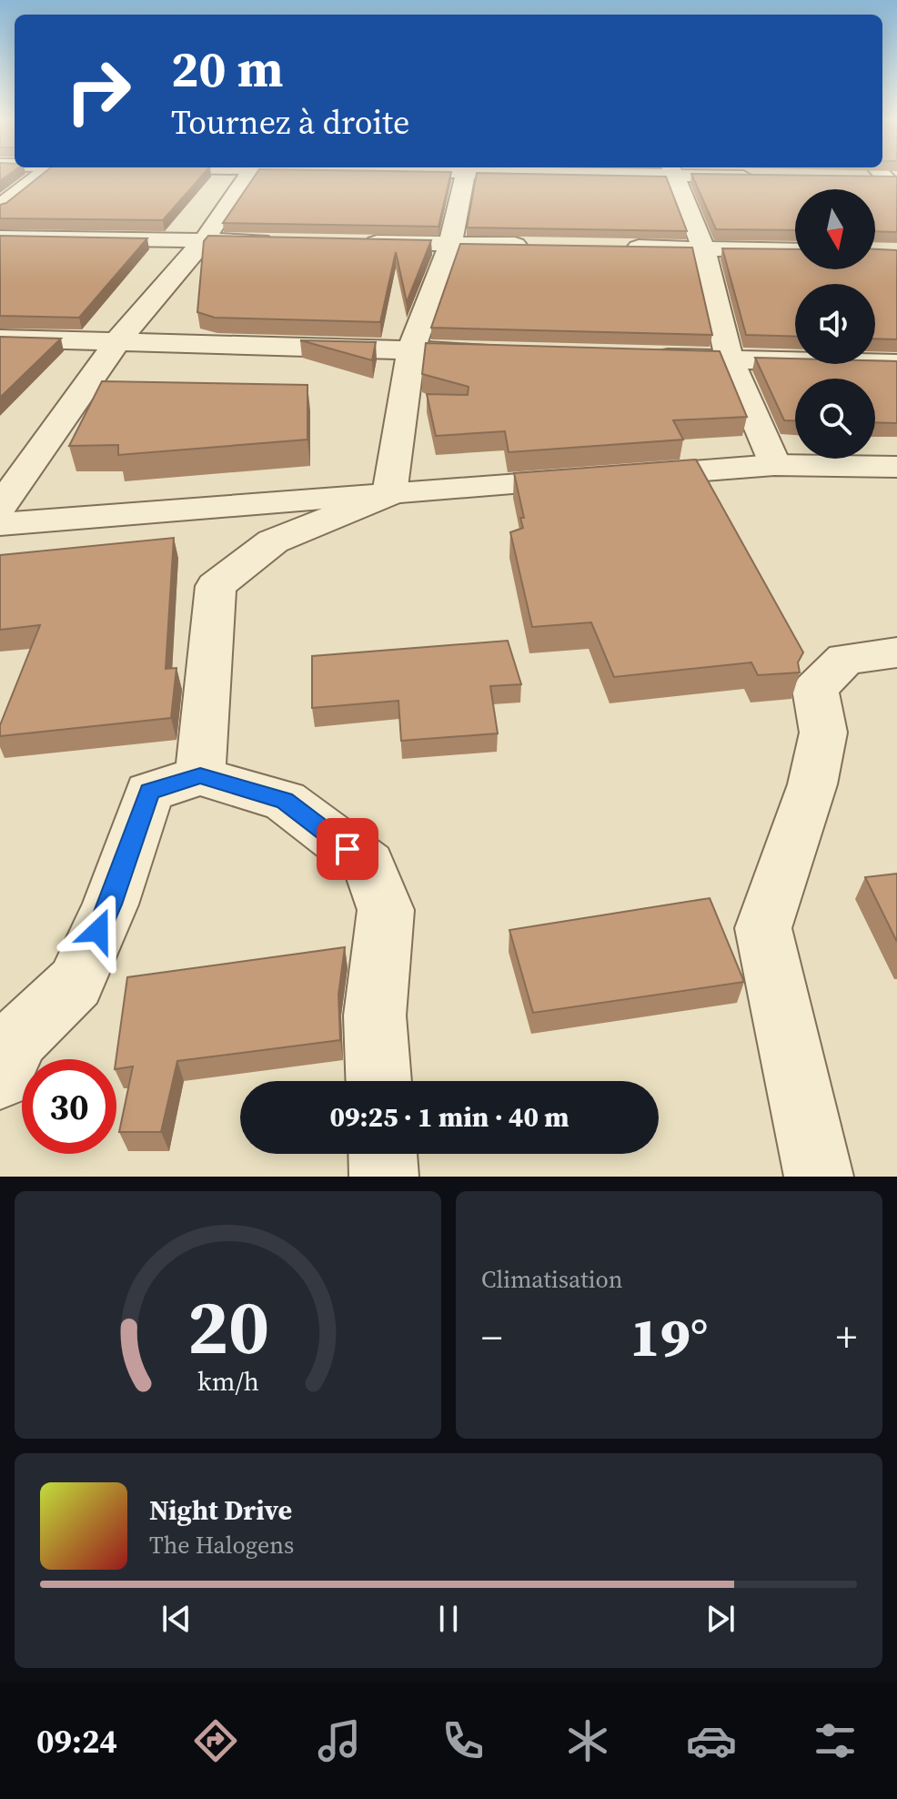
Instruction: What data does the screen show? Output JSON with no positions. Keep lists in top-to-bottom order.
{
  "north": "bottom",
  "page": {
    "turn": ["20 m", "Tournez à droite"],
    "limit": "30",
    "trip": "09:25 · 1 min · 40 m",
    "tile": "Climatisation",
    "heat": ["−", "19°", "+"],
    "song": ["Night Drive", "The Halogens"],
    "tabs": "09:24",
    "gauge": ["20", "km/h"]
  }
}
